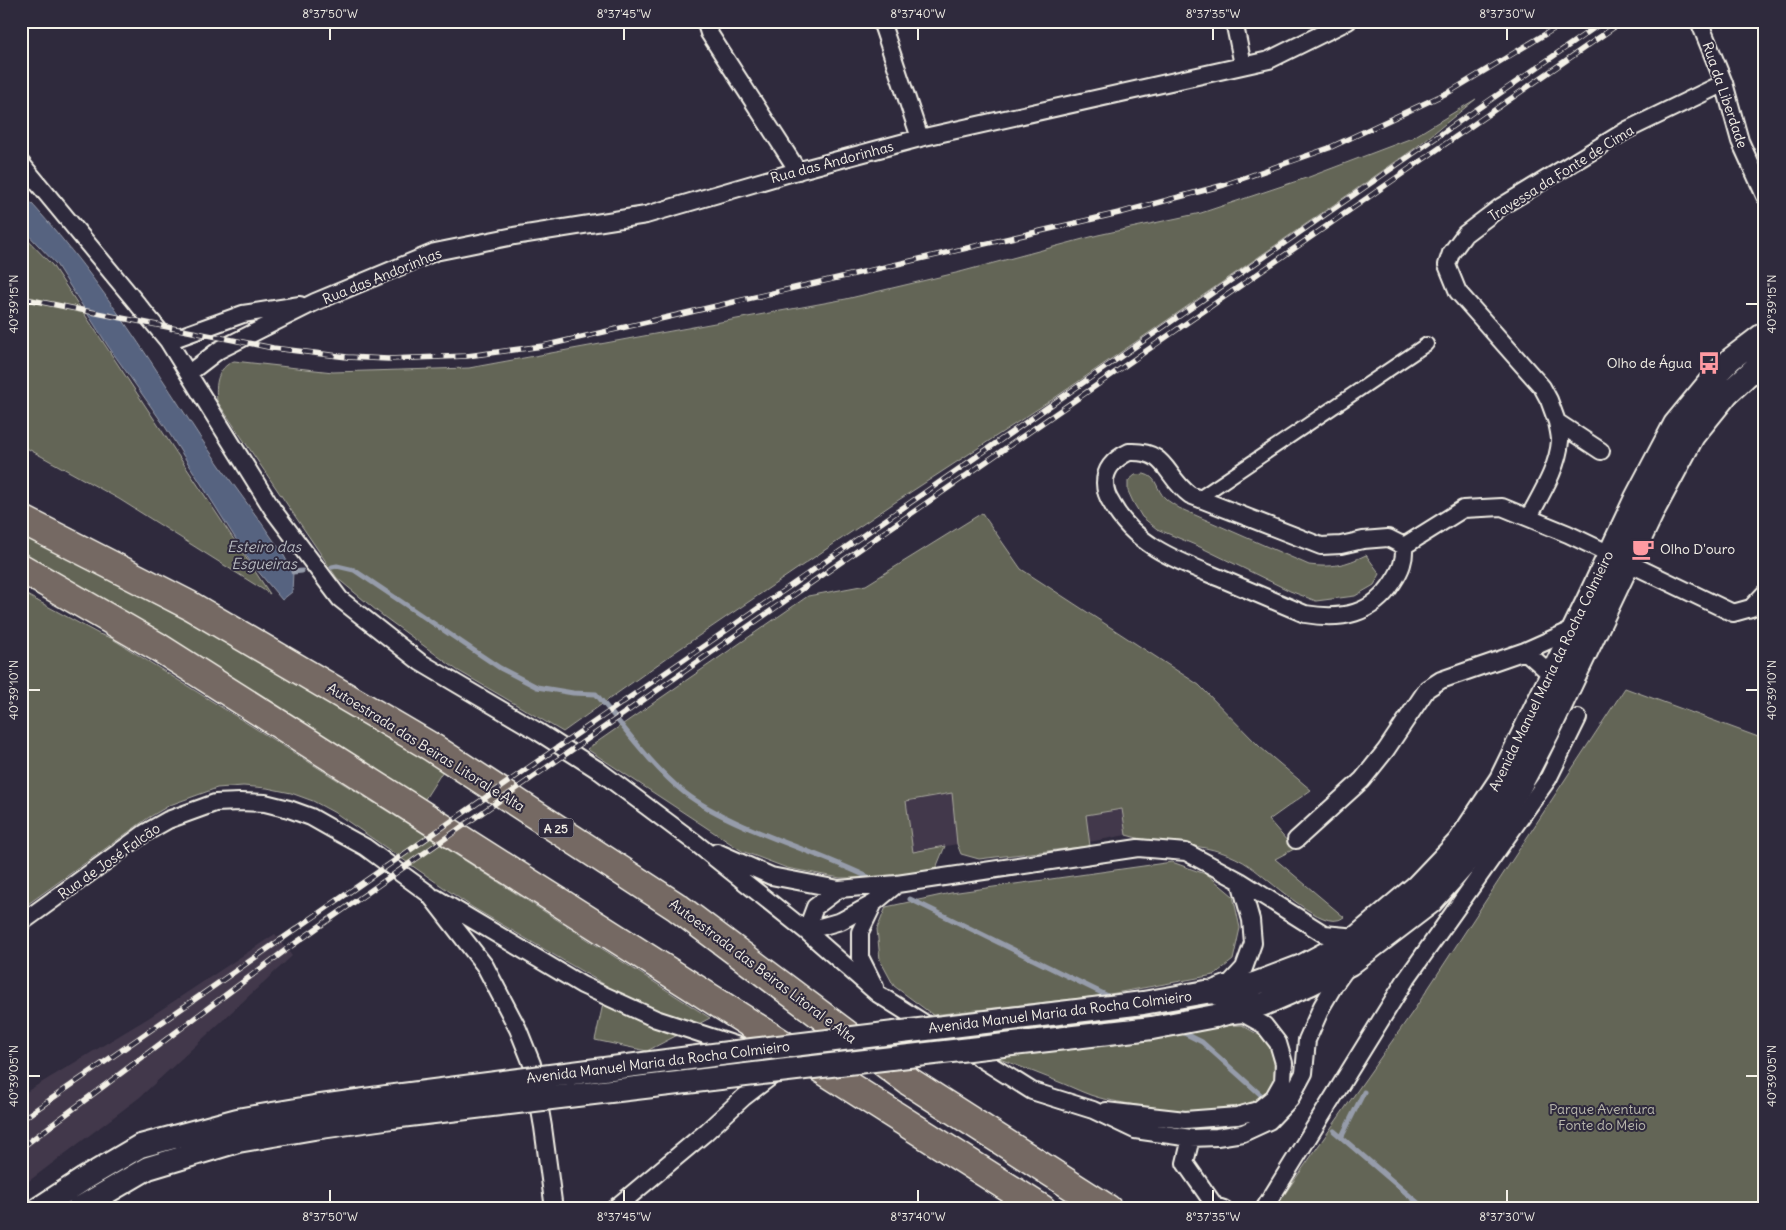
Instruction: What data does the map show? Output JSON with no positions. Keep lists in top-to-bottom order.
{
  "streets": {
    "highway": ["Autoestrada das Beiras Litoral e Alta", "A 25"],
    "main road": ["Avenida Manuel Maria da Rocha Colmieiro"],
    "street": [
      "Rua da Liberdade",
      "Rua das Andorinhas",
      "Travessa da Fonte de Cima",
      "Rua de José Falcão"
    ]
  },
  "crossings": [
    ["Rua da Liberdade", "Travessa da Fonte de Cima"]
  ],
  "water": ["Esteiro das Esgueiras"],
  "parks": ["Parque Aventura Fonte do Meio"],
  "places": {
    "bus stop": ["Olho de Água"],
    "cafe": ["Olho D'ouro"]
  },
  "coordinates": [
    "8°37'50\"W",
    "8°37'45\"W",
    "8°37'40\"W",
    "8°37'35\"W",
    "8°37'30\"W",
    "40°39'15\"N",
    "40°39'10\"N",
    "40°39'05\"N"
  ]
}
